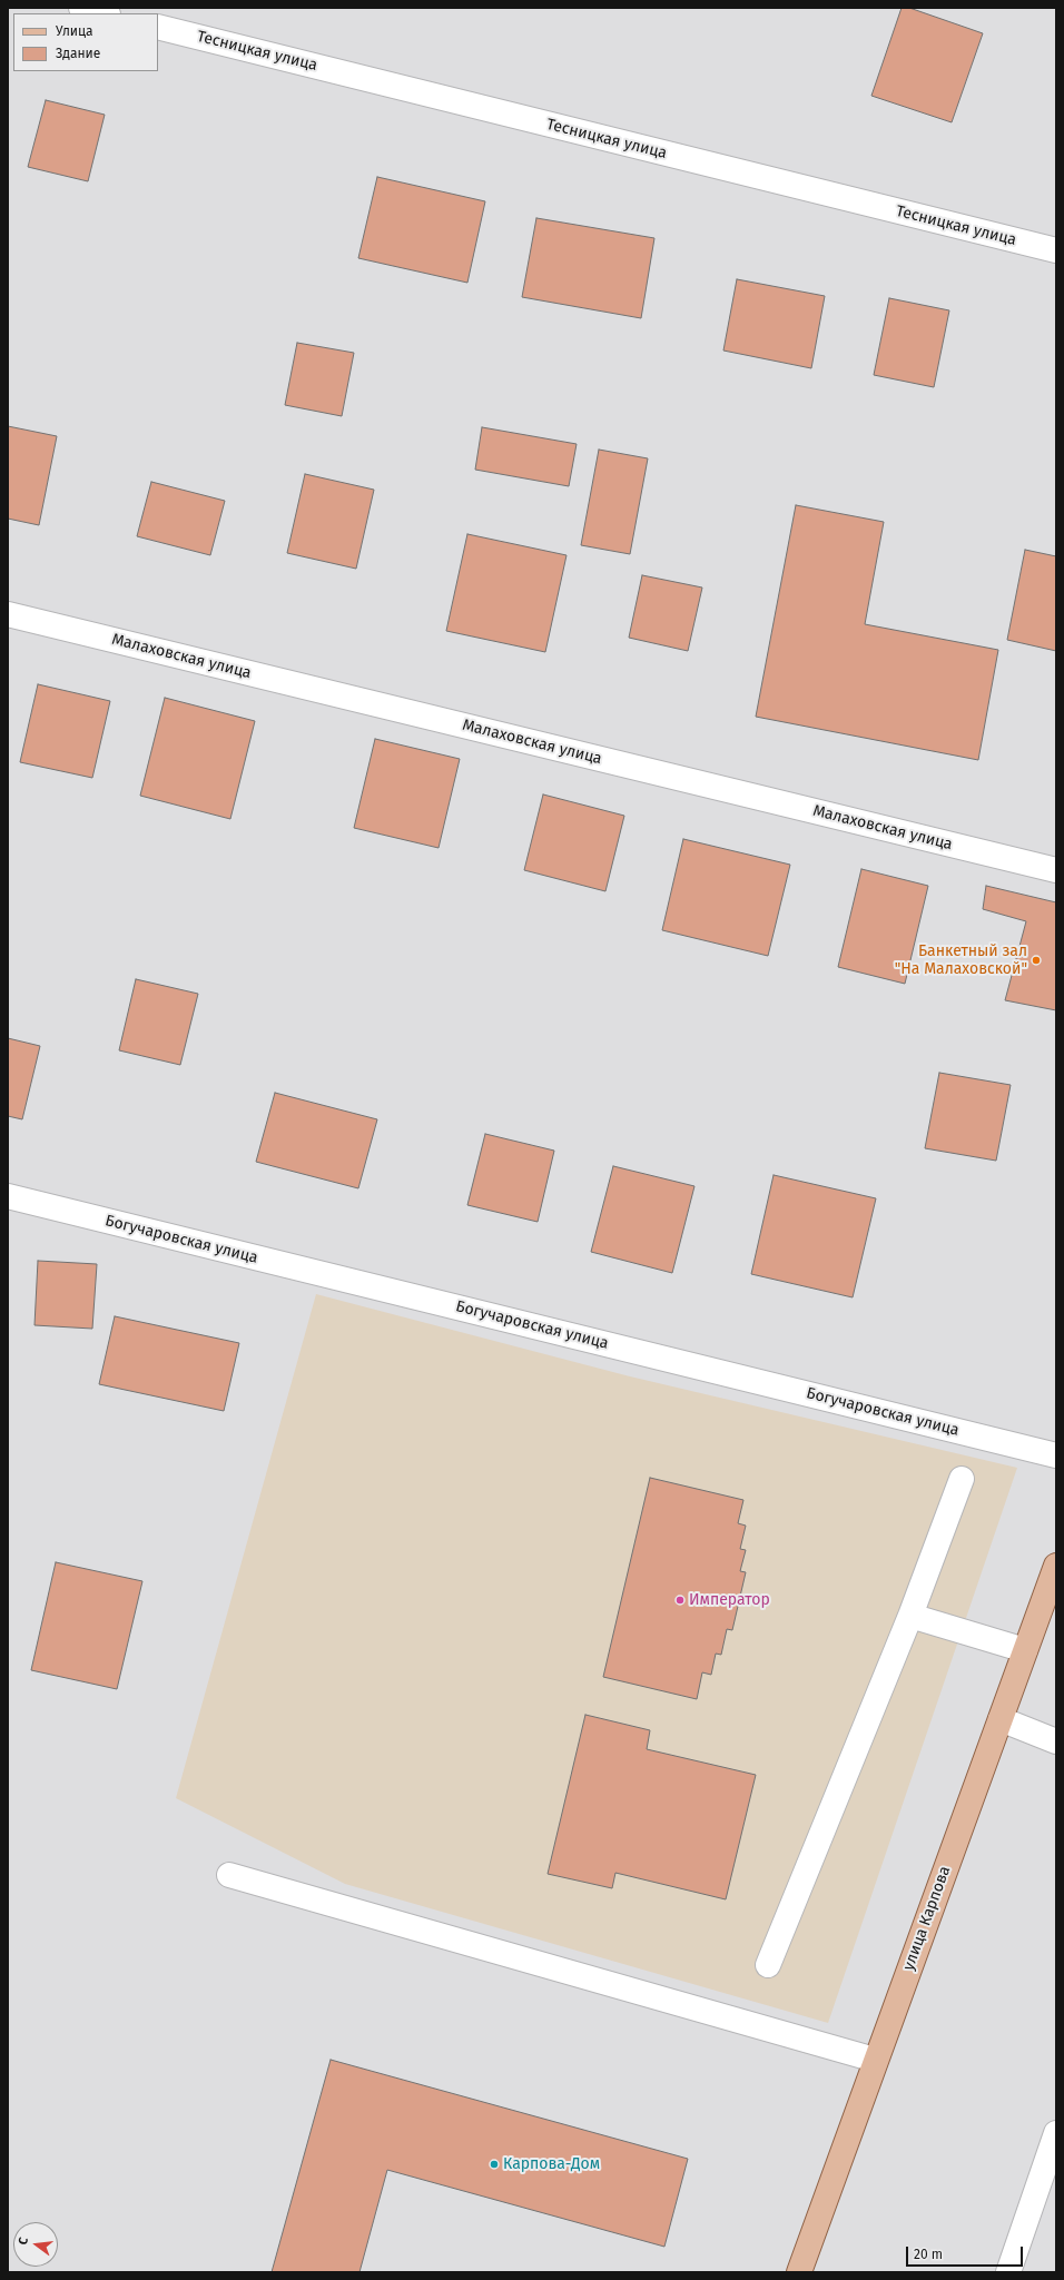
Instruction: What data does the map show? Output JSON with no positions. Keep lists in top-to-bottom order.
{
  "streets": {
    "main road": ["улица Карпова"],
    "street": ["Тесницкая улица", "Малаховская улица", "Богучаровская улица"]
  },
  "places": ["Банкетный зал \"На Малаховской\"", "Император", "Карпова-Дом"],
  "legend": ["Улица", "Здание"],
  "scale_bar": "20 m",
  "north": "left"
}
